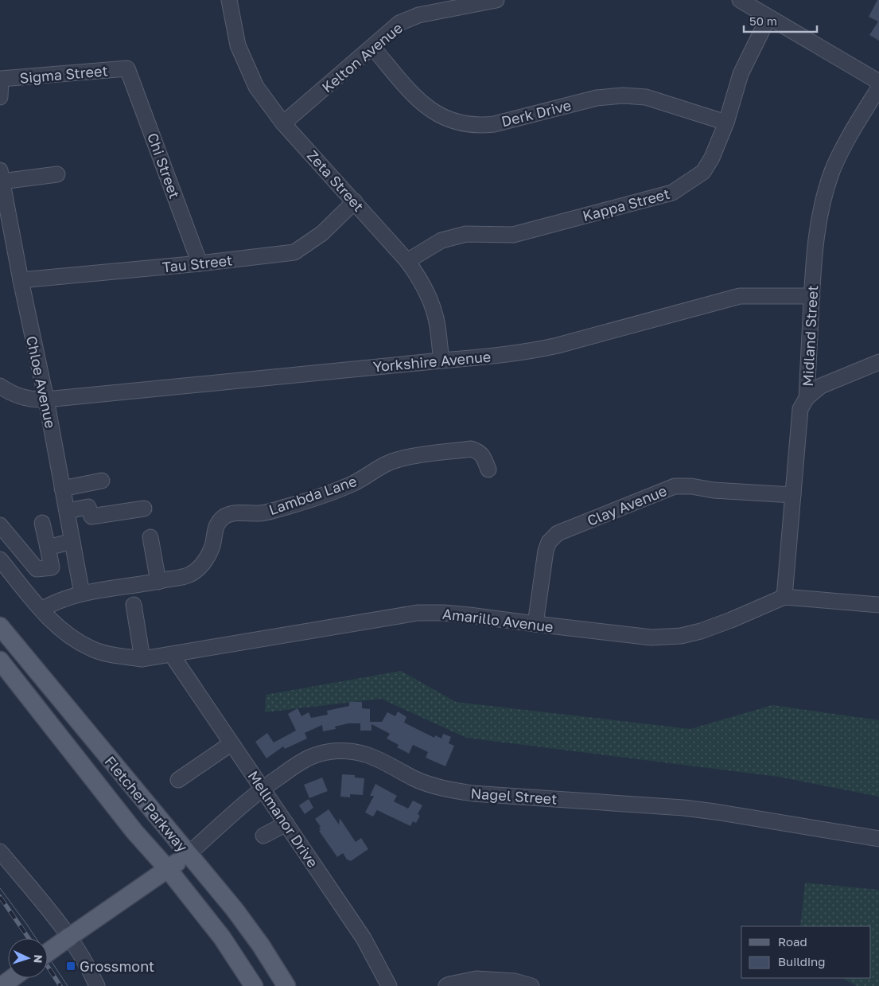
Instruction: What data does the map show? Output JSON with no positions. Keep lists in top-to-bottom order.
{
  "streets": {
    "main road": ["Fletcher Parkway"],
    "street": [
      "Kelton Avenue",
      "Sigma Street",
      "Derk Drive",
      "Chi Street",
      "Zeta Street",
      "Kappa Street",
      "Tau Street",
      "Midland Street",
      "Yorkshire Avenue",
      "Chloe Avenue",
      "Lambda Lane",
      "Clay Avenue",
      "Amarillo Avenue",
      "Nagel Street",
      "Mellmanor Drive"
    ]
  },
  "crossings": [
    ["Kelton Avenue", "Derk Drive"],
    ["Kelton Avenue", "Zeta Street"],
    ["Sigma Street", "Chi Street"],
    ["Derk Drive", "Kappa Street"],
    ["Chi Street", "Tau Street"],
    ["Zeta Street", "Kappa Street"],
    ["Zeta Street", "Tau Street"],
    ["Zeta Street", "Yorkshire Avenue"],
    ["Tau Street", "Chloe Avenue"],
    ["Midland Street", "Yorkshire Avenue"],
    ["Midland Street", "Clay Avenue"],
    ["Midland Street", "Amarillo Avenue"],
    ["Yorkshire Avenue", "Chloe Avenue"],
    ["Chloe Avenue", "Lambda Lane"],
    ["Lambda Lane", "Amarillo Avenue"],
    ["Clay Avenue", "Amarillo Avenue"],
    ["Amarillo Avenue", "Mellmanor Drive"],
    ["Nagel Street", "Fletcher Parkway"],
    ["Nagel Street", "Mellmanor Drive"]
  ],
  "places": {
    "transit": ["Grossmont"]
  },
  "legend": ["Road", "Building"],
  "scale_bar": "50 m",
  "north": "right"
}
